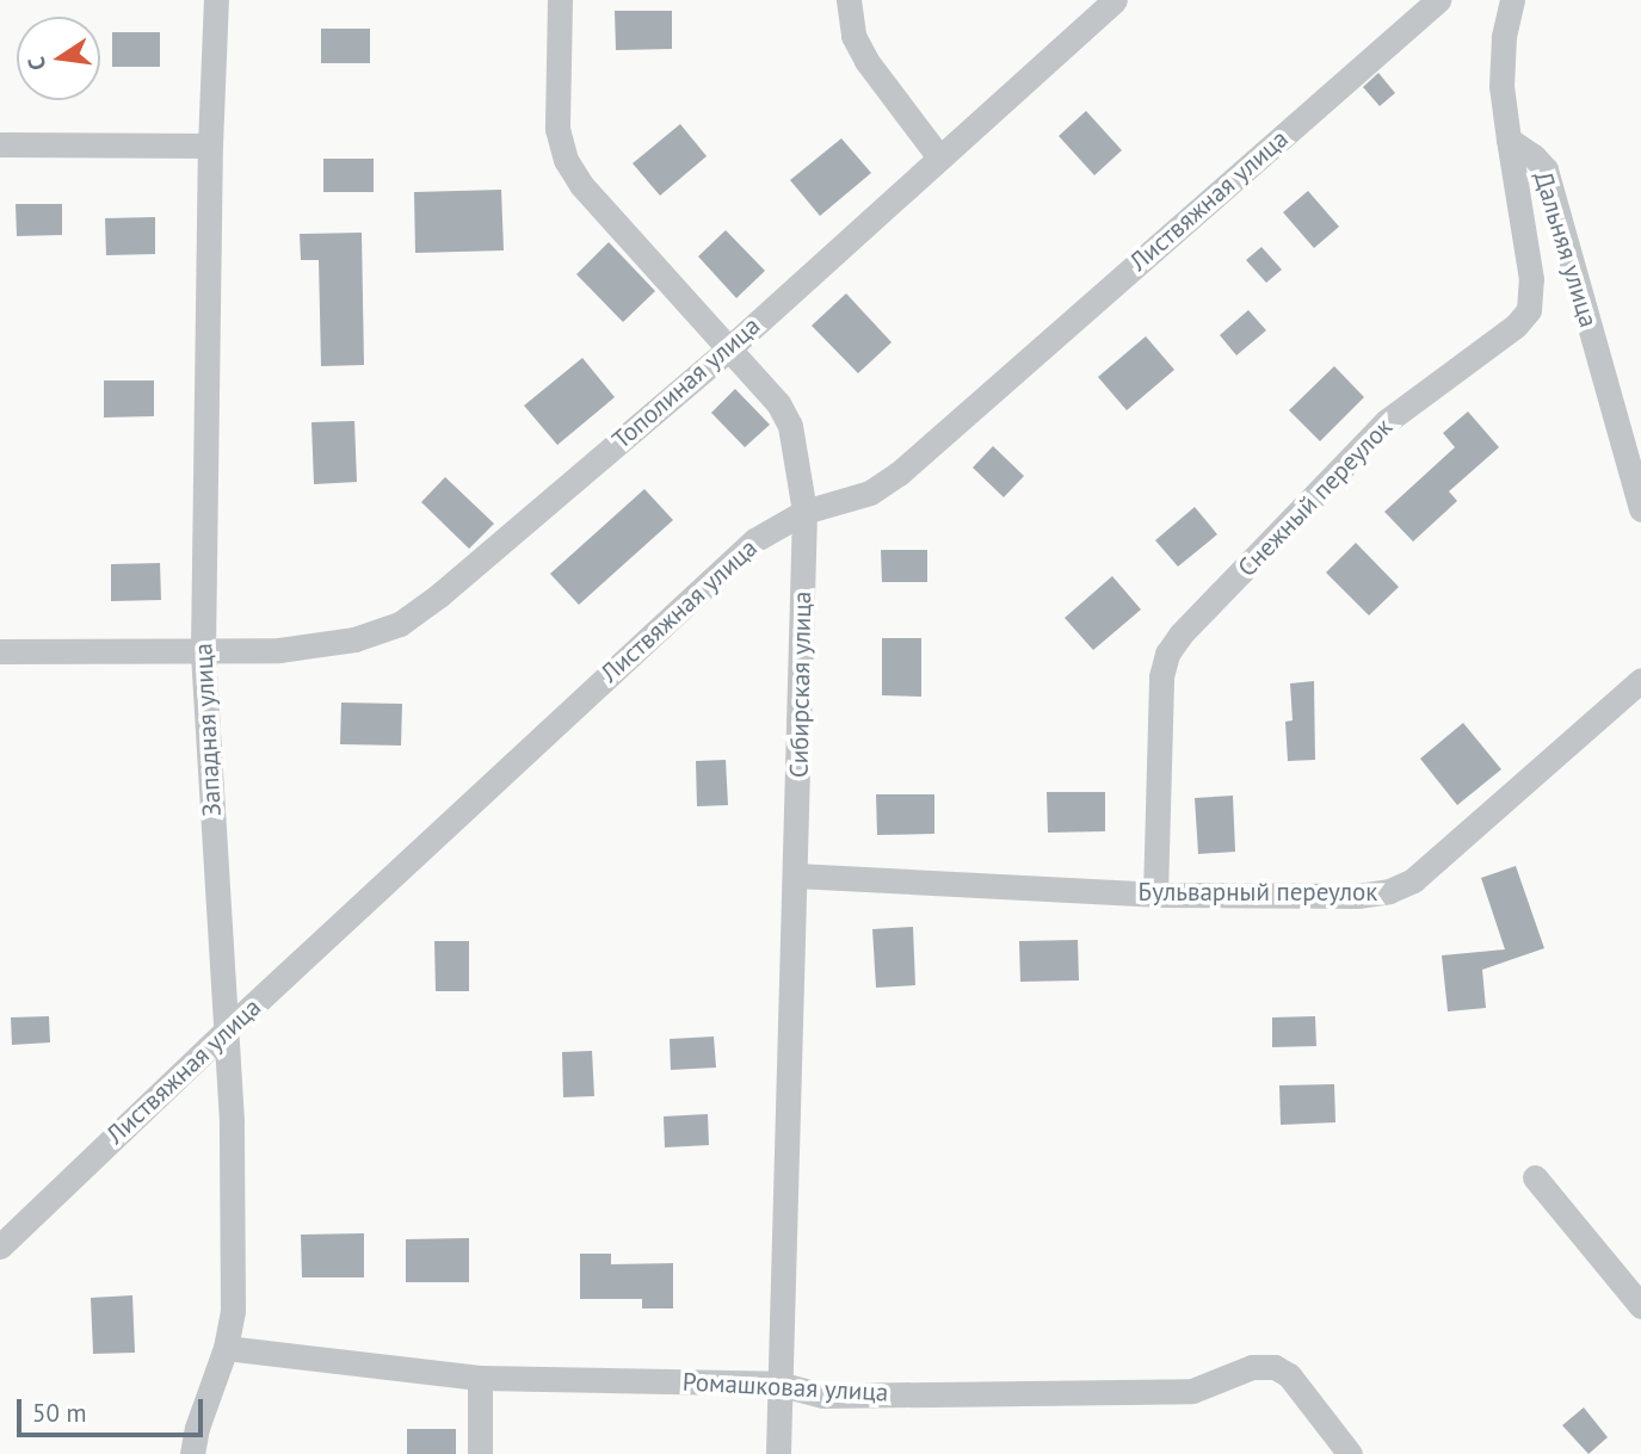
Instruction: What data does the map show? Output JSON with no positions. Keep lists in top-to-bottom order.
{
  "streets": {
    "street": [
      "Листвяжная улица",
      "Дальняя улица",
      "Тополиная улица",
      "Снежный переулок",
      "Сибирская улица",
      "Западная улица",
      "Бульварный переулок",
      "Ромашковая улица"
    ]
  },
  "crossings": [
    ["Листвяжная улица", "Сибирская улица"],
    ["Листвяжная улица", "Западная улица"],
    ["Дальняя улица", "Снежный переулок"],
    ["Тополиная улица", "Сибирская улица"],
    ["Тополиная улица", "Западная улица"],
    ["Снежный переулок", "Бульварный переулок"],
    ["Сибирская улица", "Бульварный переулок"],
    ["Сибирская улица", "Ромашковая улица"],
    ["Западная улица", "Ромашковая улица"]
  ],
  "scale_bar": "50 m",
  "north": "left"
}
